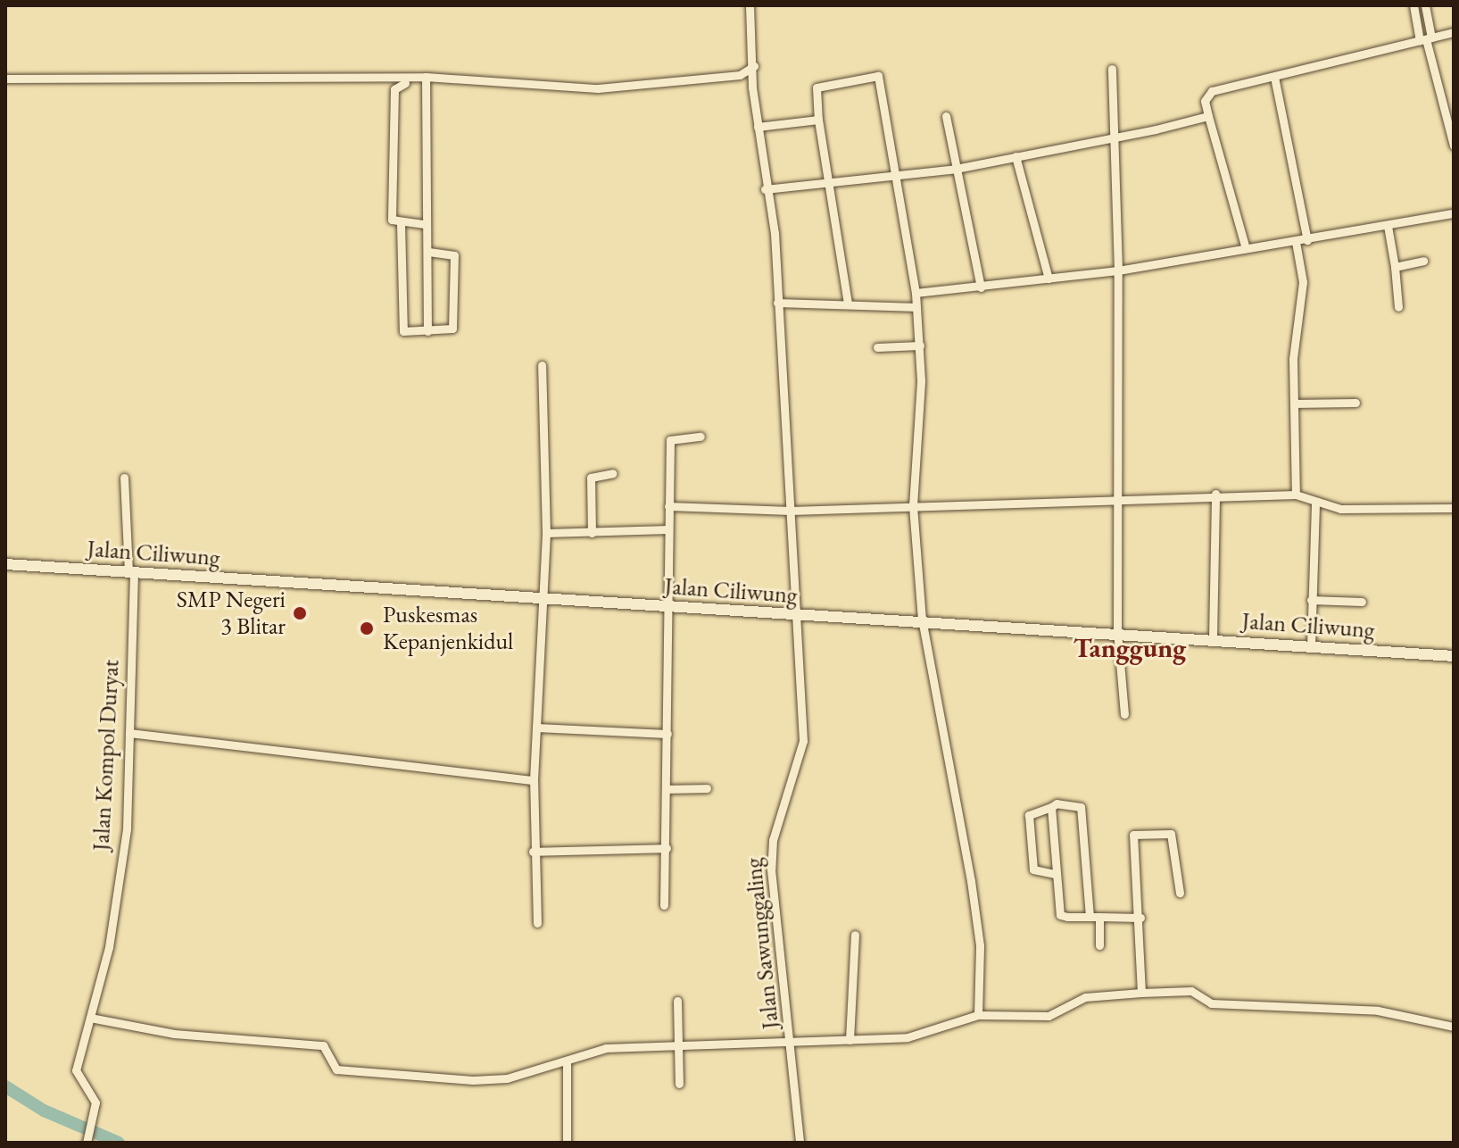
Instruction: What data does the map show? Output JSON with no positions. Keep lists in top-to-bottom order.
{
  "streets": {
    "main road": ["Jalan Ciliwung"],
    "street": ["Jalan Kompol Duryat", "Jalan Sawunggaling"]
  },
  "crossings": [
    ["Jalan Ciliwung", "Jalan Kompol Duryat"],
    ["Jalan Ciliwung", "Jalan Sawunggaling"]
  ],
  "districts": ["Tanggung"],
  "places": ["SMP Negeri 3 Blitar", "Puskesmas Kepanjenkidul"]
}
